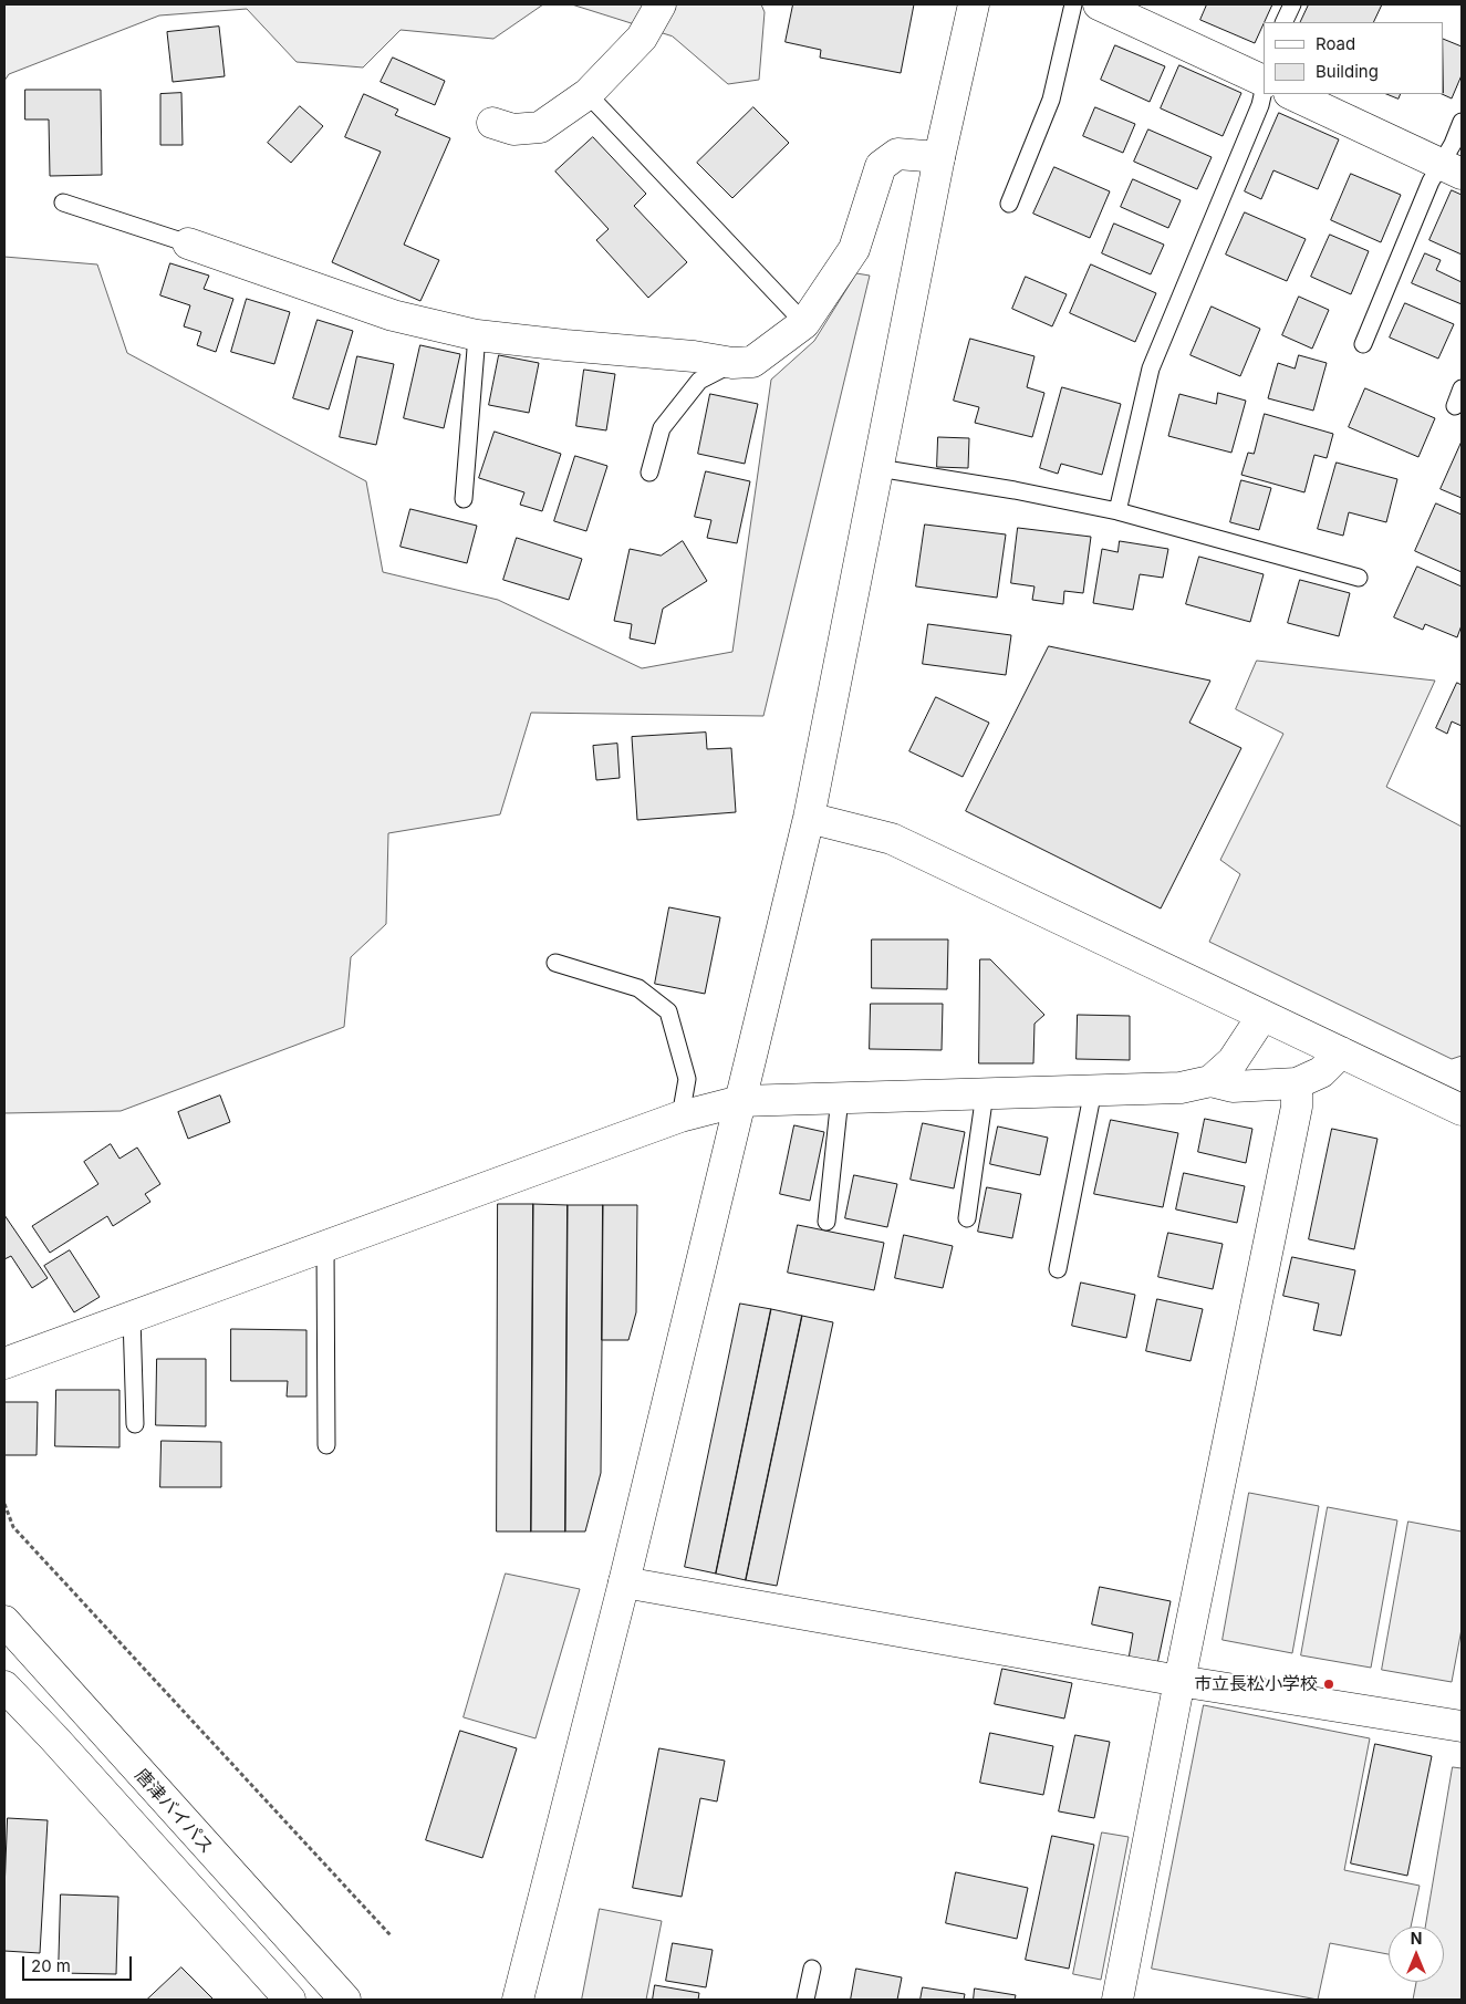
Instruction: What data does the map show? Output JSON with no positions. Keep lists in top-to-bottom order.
{
  "streets": {
    "main road": ["唐津バイパス"]
  },
  "places": ["市立長松小学校"],
  "legend": ["Road", "Building"],
  "scale_bar": "20 m",
  "north": "top"
}
